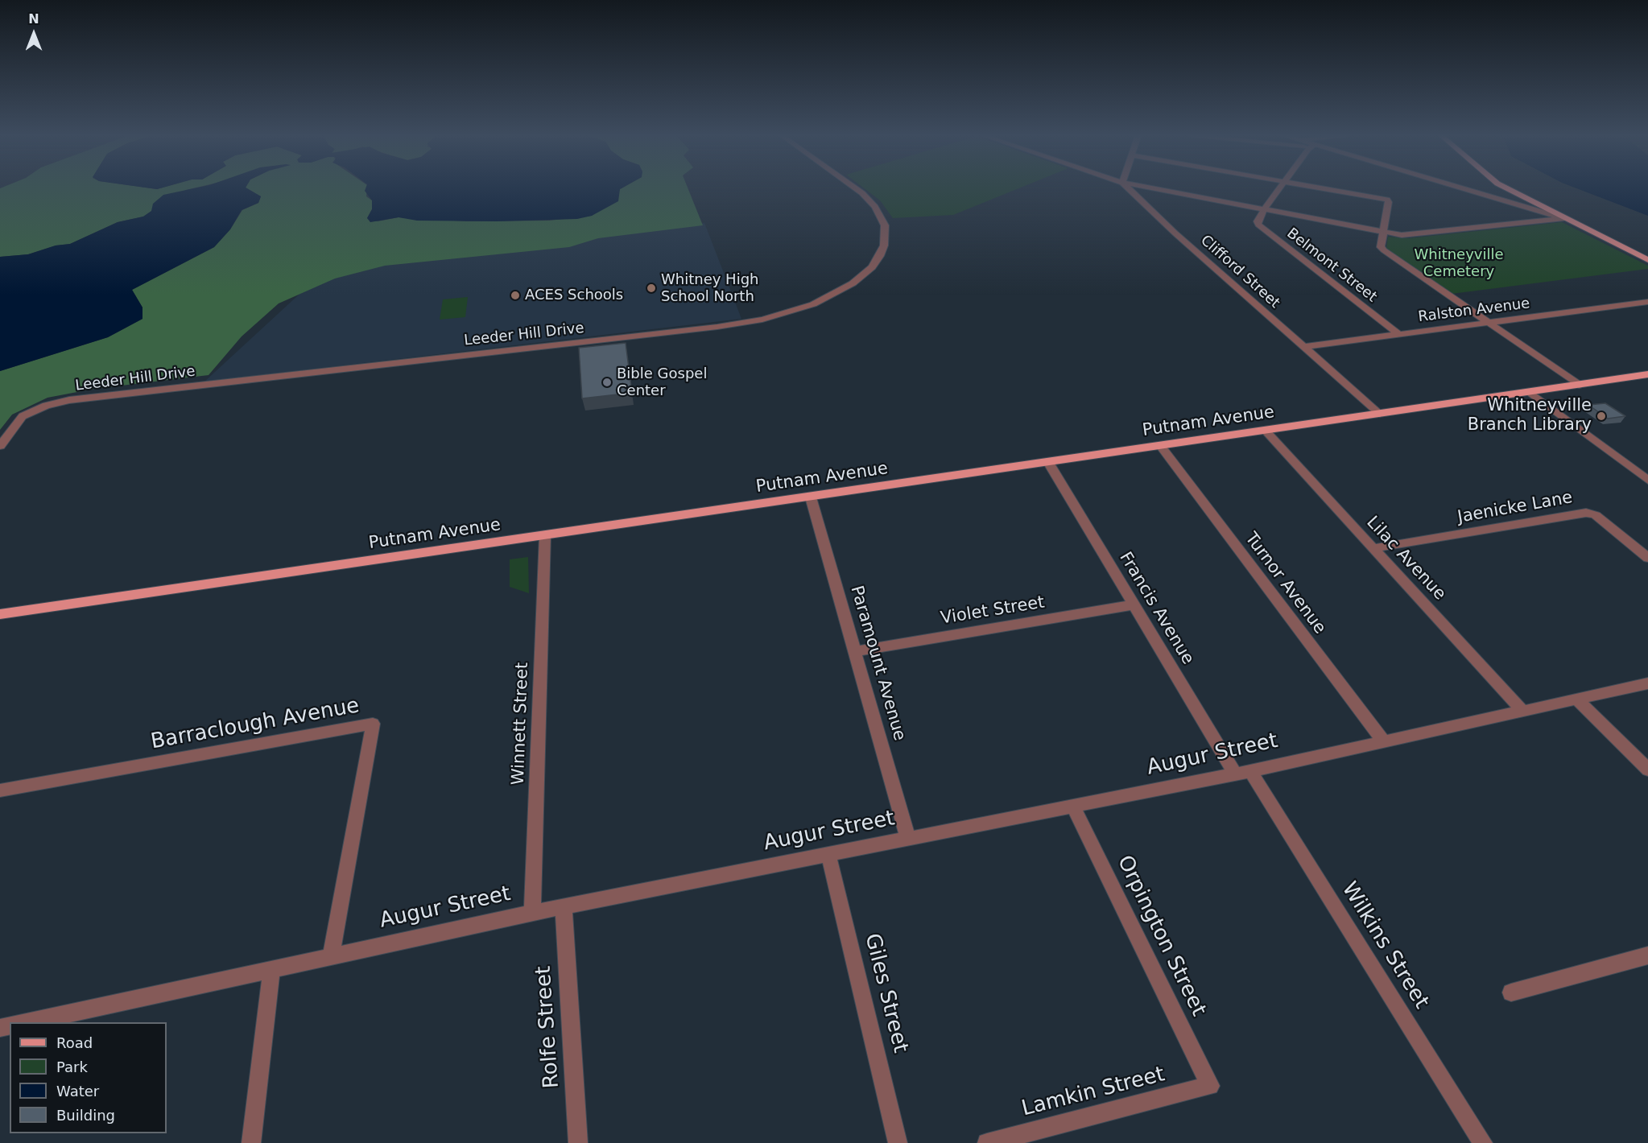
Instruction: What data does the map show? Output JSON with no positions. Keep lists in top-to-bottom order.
{
  "streets": {
    "main road": ["Putnam Avenue"],
    "street": [
      "Belmont Street",
      "Clifford Street",
      "Ralston Avenue",
      "Leeder Hill Drive",
      "Jaenicke Lane",
      "Lilac Avenue",
      "Turnor Avenue",
      "Francis Avenue",
      "Violet Street",
      "Paramount Avenue",
      "Winnett Street",
      "Barraclough Avenue",
      "Augur Street",
      "Orpington Street",
      "Wilkins Street",
      "Giles Street",
      "Rolfe Street",
      "Lamkin Street"
    ]
  },
  "crossings": [
    ["Belmont Street", "Ralston Avenue"],
    ["Clifford Street", "Ralston Avenue"],
    ["Clifford Street", "Putnam Avenue"],
    ["Putnam Avenue", "Lilac Avenue"],
    ["Putnam Avenue", "Turnor Avenue"],
    ["Putnam Avenue", "Francis Avenue"],
    ["Putnam Avenue", "Paramount Avenue"],
    ["Putnam Avenue", "Winnett Street"],
    ["Jaenicke Lane", "Lilac Avenue"],
    ["Lilac Avenue", "Augur Street"],
    ["Turnor Avenue", "Augur Street"],
    ["Francis Avenue", "Violet Street"],
    ["Francis Avenue", "Augur Street"],
    ["Francis Avenue", "Wilkins Street"],
    ["Violet Street", "Paramount Avenue"],
    ["Paramount Avenue", "Augur Street"],
    ["Winnett Street", "Augur Street"],
    ["Barraclough Avenue", "Augur Street"],
    ["Augur Street", "Orpington Street"],
    ["Augur Street", "Wilkins Street"],
    ["Augur Street", "Giles Street"],
    ["Augur Street", "Rolfe Street"],
    ["Orpington Street", "Lamkin Street"]
  ],
  "parks": ["Whitneyville Cemetery"],
  "places": [
    "Whitney High School North",
    "ACES Schools",
    "Bible Gospel Center",
    "Whitneyville Branch Library"
  ],
  "legend": [
    "Road",
    "Park",
    "Water",
    "Building"
  ],
  "north": "top"
}
